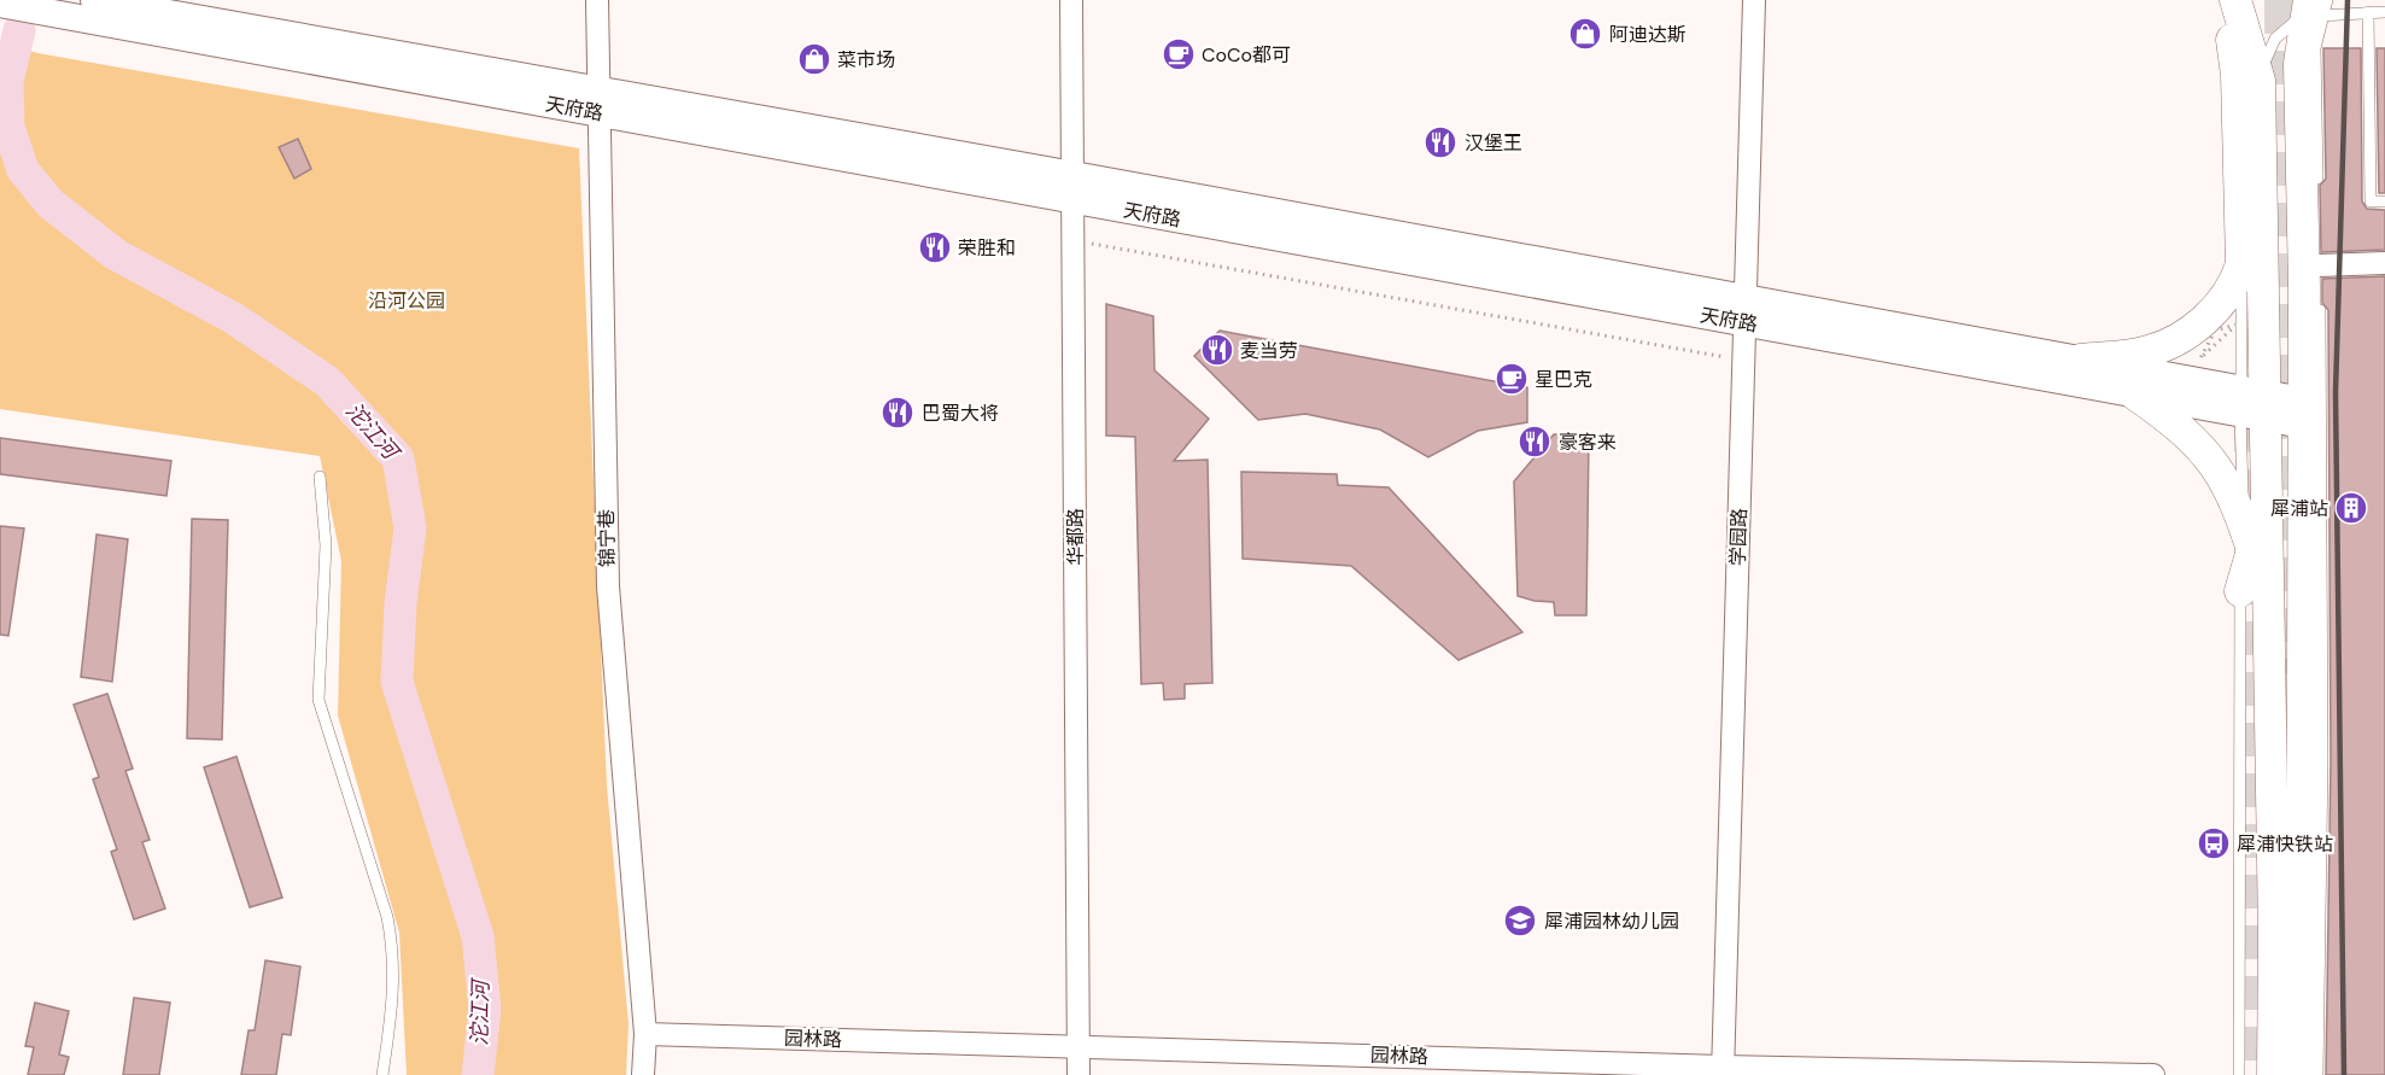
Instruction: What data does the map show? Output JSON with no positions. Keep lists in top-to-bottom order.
{
  "streets": {
    "street": [
      "天府路",
      "华都路",
      "学园路",
      "锦宁巷",
      "园林路"
    ]
  },
  "crossings": [
    ["天府路", "华都路"],
    ["天府路", "学园路"],
    ["天府路", "锦宁巷"],
    ["华都路", "园林路"],
    ["学园路", "园林路"],
    ["锦宁巷", "园林路"]
  ],
  "water": ["沱江河"],
  "parks": ["沿河公园"],
  "places": {
    "shop": ["阿迪达斯", "菜市场"],
    "cafe": ["CoCo都可", "星巴克"],
    "restaurant": [
      "汉堡王",
      "荣胜和",
      "麦当劳",
      "巴蜀大将",
      "豪客来"
    ],
    "building": ["犀浦站"],
    "bus stop": ["犀浦快铁站"],
    "school or university": ["犀浦园林幼儿园"]
  }
}
